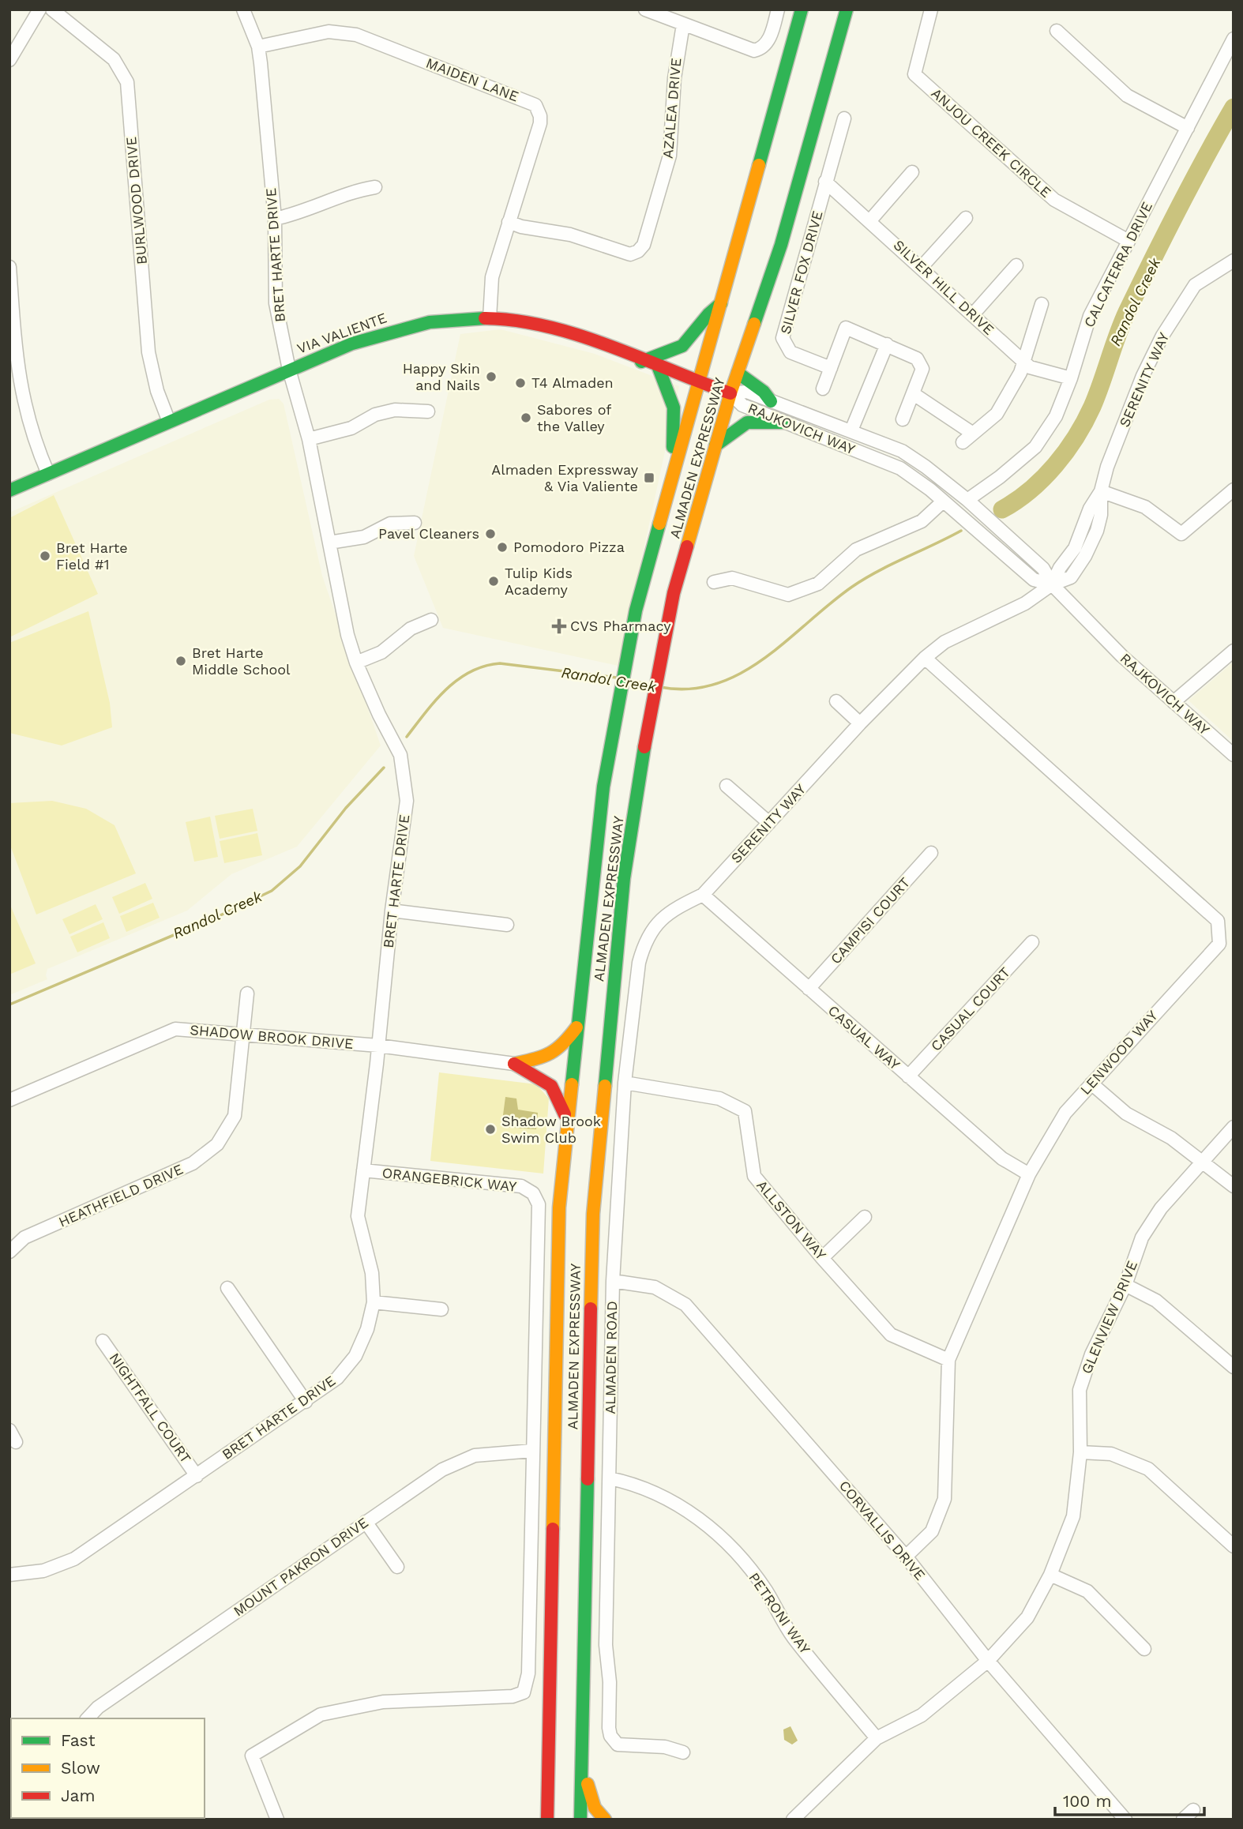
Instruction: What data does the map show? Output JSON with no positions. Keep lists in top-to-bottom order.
{
  "streets": {
    "main road": ["VIA VALIENTE", "ALMADEN EXPRESSWAY"],
    "street": [
      "MAIDEN LANE",
      "AZALEA DRIVE",
      "ANJOU CREEK CIRCLE",
      "BURLWOOD DRIVE",
      "BRET HARTE DRIVE",
      "CALCATERRA DRIVE",
      "SILVER FOX DRIVE",
      "SILVER HILL DRIVE",
      "SERENITY WAY",
      "RAJKOVICH WAY",
      "CAMPISI COURT",
      "CASUAL COURT",
      "SHADOW BROOK DRIVE",
      "CASUAL WAY",
      "LENWOOD WAY",
      "ORANGEBRICK WAY",
      "HEATHFIELD DRIVE",
      "ALLSTON WAY",
      "GLENVIEW DRIVE",
      "ALMADEN ROAD",
      "NIGHTFALL COURT",
      "CORVALLIS DRIVE",
      "MOUNT PAKRON DRIVE",
      "PETRONI WAY"
    ]
  },
  "crossings": [
    ["MAIDEN LANE", "AZALEA DRIVE"],
    ["MAIDEN LANE", "BRET HARTE DRIVE"],
    ["MAIDEN LANE", "VIA VALIENTE"],
    ["ANJOU CREEK CIRCLE", "CALCATERRA DRIVE"],
    ["BURLWOOD DRIVE", "VIA VALIENTE"],
    ["BRET HARTE DRIVE", "VIA VALIENTE"],
    ["BRET HARTE DRIVE", "SHADOW BROOK DRIVE"],
    ["BRET HARTE DRIVE", "ORANGEBRICK WAY"],
    ["BRET HARTE DRIVE", "NIGHTFALL COURT"],
    ["CALCATERRA DRIVE", "SILVER HILL DRIVE"],
    ["CALCATERRA DRIVE", "RAJKOVICH WAY"],
    ["SILVER FOX DRIVE", "SILVER HILL DRIVE"],
    ["VIA VALIENTE", "RAJKOVICH WAY"],
    ["VIA VALIENTE", "ALMADEN EXPRESSWAY"],
    ["SERENITY WAY", "RAJKOVICH WAY"],
    ["SERENITY WAY", "CASUAL WAY"],
    ["SERENITY WAY", "LENWOOD WAY"],
    ["SERENITY WAY", "ALMADEN ROAD"],
    ["RAJKOVICH WAY", "ALMADEN EXPRESSWAY"],
    ["CAMPISI COURT", "CASUAL WAY"],
    ["CASUAL COURT", "CASUAL WAY"],
    ["SHADOW BROOK DRIVE", "HEATHFIELD DRIVE"],
    ["CASUAL WAY", "LENWOOD WAY"],
    ["LENWOOD WAY", "ALLSTON WAY"],
    ["LENWOOD WAY", "CORVALLIS DRIVE"],
    ["ORANGEBRICK WAY", "MOUNT PAKRON DRIVE"],
    ["ALLSTON WAY", "ALMADEN ROAD"],
    ["GLENVIEW DRIVE", "CORVALLIS DRIVE"],
    ["GLENVIEW DRIVE", "PETRONI WAY"],
    ["ALMADEN ROAD", "CORVALLIS DRIVE"],
    ["ALMADEN ROAD", "PETRONI WAY"]
  ],
  "water": ["Randol Creek"],
  "places": {
    "other": [
      "Happy Skin and Nails",
      "T4 Almaden",
      "Sabores of the Valley",
      "Pavel Cleaners",
      "Pomodoro Pizza",
      "Bret Harte Field #1",
      "Tulip Kids Academy",
      "Bret Harte Middle School",
      "Shadow Brook Swim Club"
    ],
    "transit": ["Almaden Expressway & Via Valiente"],
    "health": ["CVS Pharmacy"]
  },
  "legend": ["Fast", "Slow", "Jam"],
  "scale_bar": "100 m"
}
